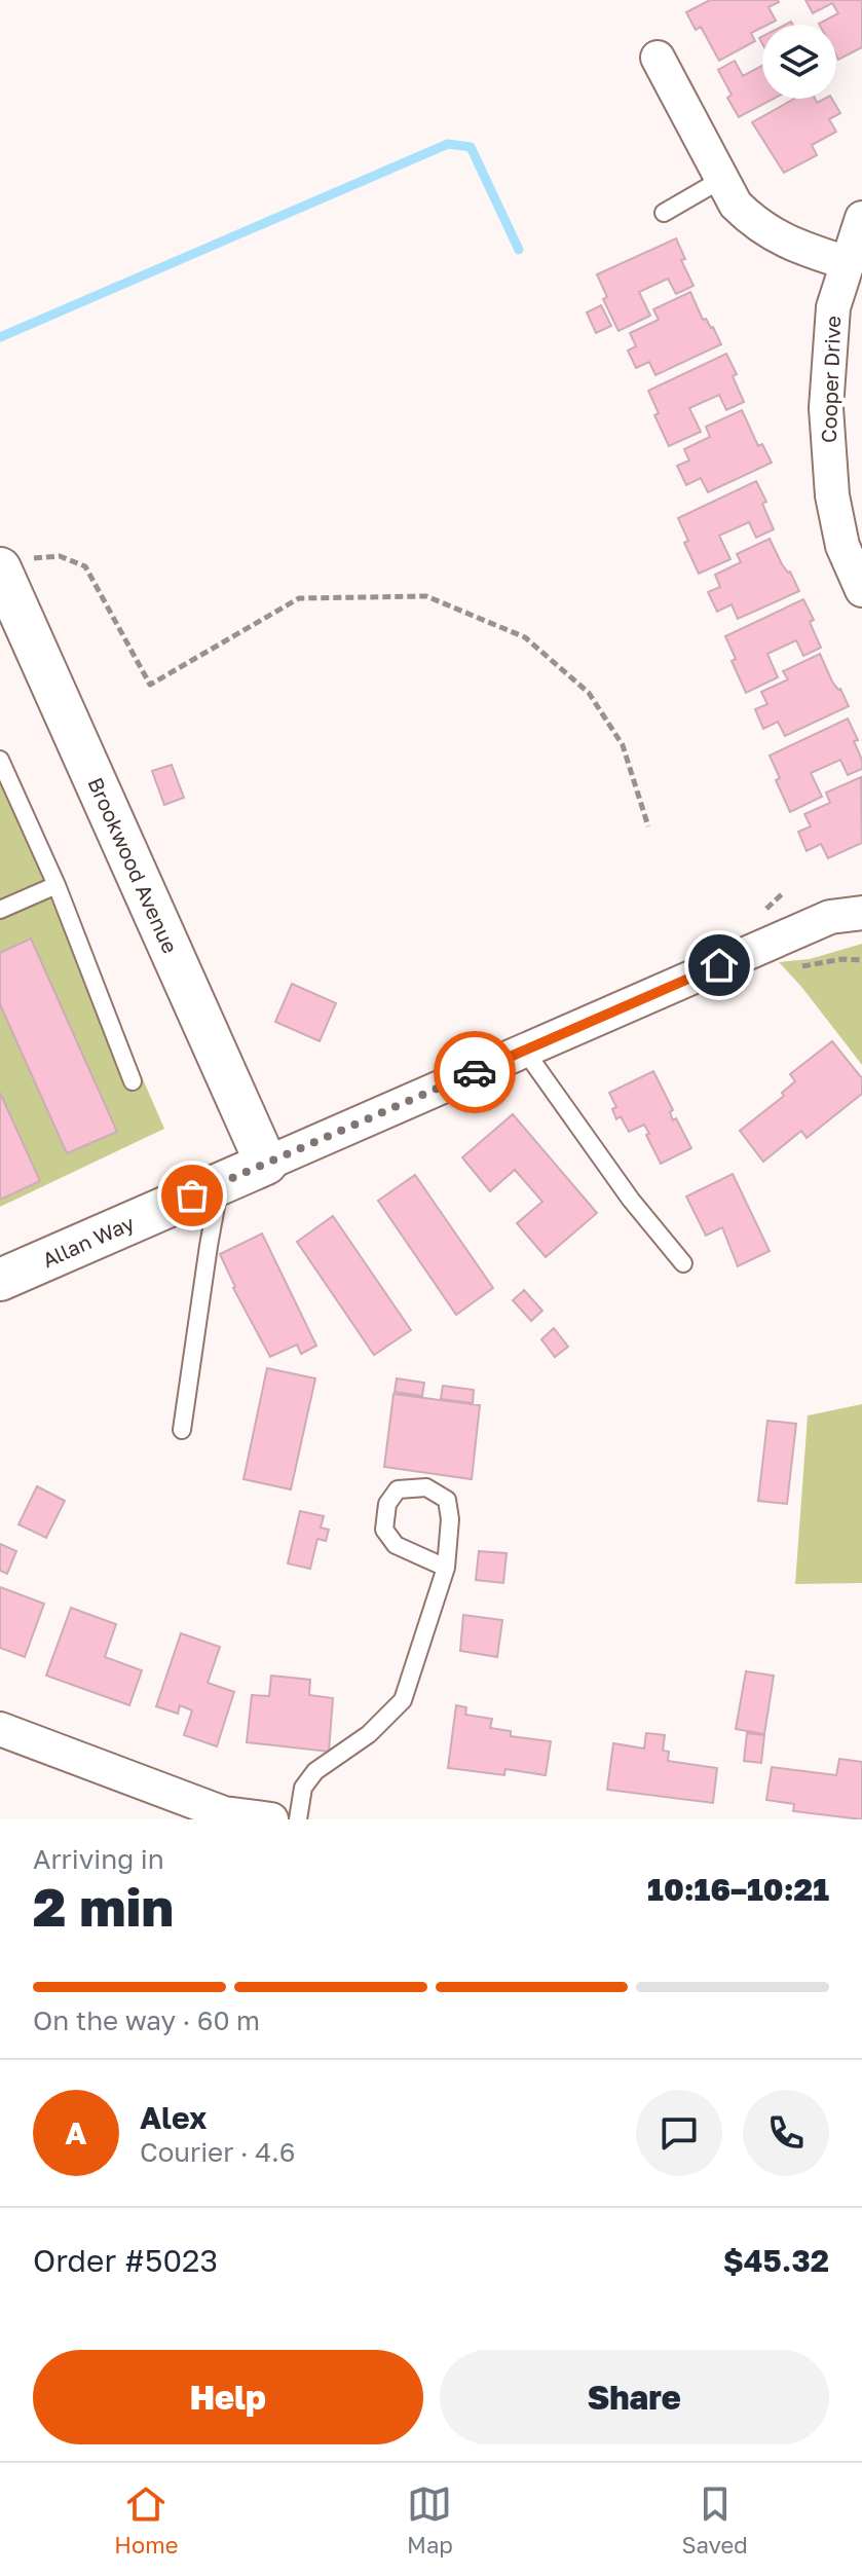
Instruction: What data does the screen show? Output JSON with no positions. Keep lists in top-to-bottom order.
{
  "streets": {
    "street": ["Cooper Drive", "Brookwood Avenue", "Allan Way"]
  },
  "crossings": [
    ["Brookwood Avenue", "Allan Way"]
  ],
  "page": {
    "heading": ["2 min", "Arriving in", "10:16–10:21"],
    "panel": [
      "Alex",
      "Courier · 4.6",
      "Order #5023",
      "$45.32"
    ],
    "bar": "On the way · 60 m",
    "round": "A",
    "buttons": ["Help", "Share"],
    "tabs": ["Home", "Map", "Saved"]
  }
}
